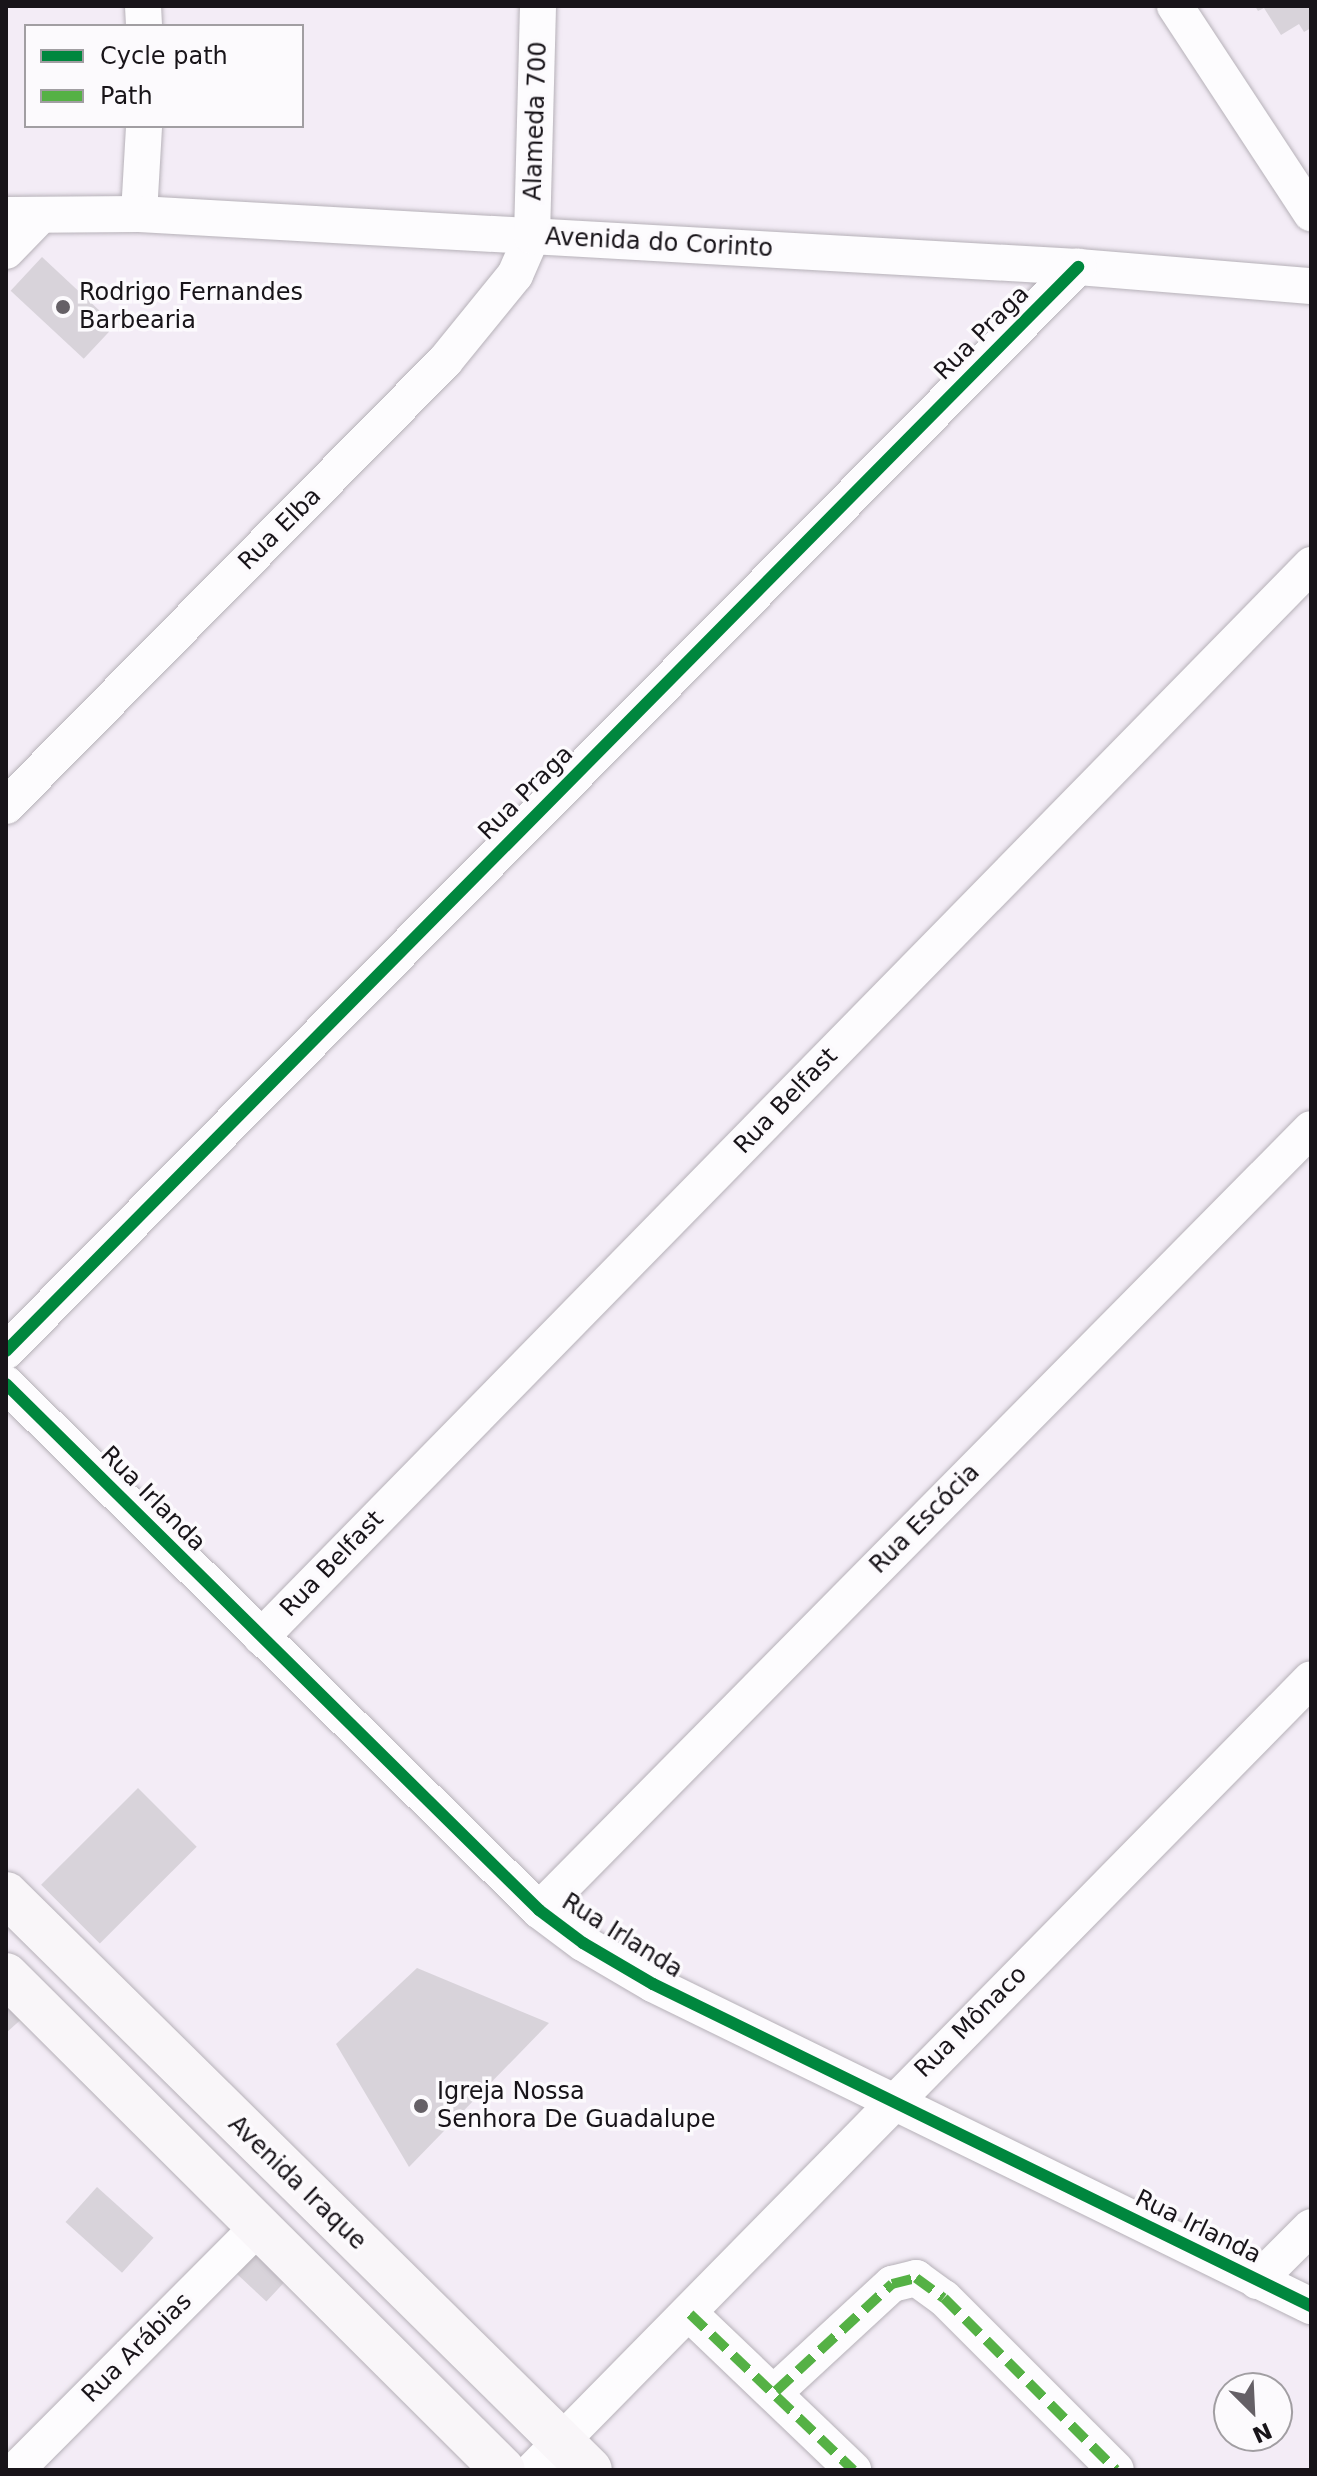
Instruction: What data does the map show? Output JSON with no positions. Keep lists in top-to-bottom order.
{
  "streets": {
    "street": [
      "Alameda 700",
      "Avenida do Corinto",
      "Rua Praga",
      "Rua Elba",
      "Rua Belfast",
      "Rua Irlanda",
      "Rua Escócia",
      "Rua Mônaco",
      "Avenida Iraque",
      "Rua Arábias"
    ]
  },
  "crossings": [
    ["Alameda 700", "Avenida do Corinto"],
    ["Alameda 700", "Rua Elba"],
    ["Avenida do Corinto", "Rua Praga"],
    ["Avenida do Corinto", "Rua Elba"],
    ["Rua Belfast", "Rua Irlanda"],
    ["Rua Irlanda", "Rua Escócia"],
    ["Rua Irlanda", "Rua Mônaco"],
    ["Rua Mônaco", "Avenida Iraque"]
  ],
  "places": ["Rodrigo Fernandes Barbearia", "Igreja Nossa Senhora De Guadalupe"],
  "legend": ["Cycle path", "Path"],
  "north": "bottom right"
}
